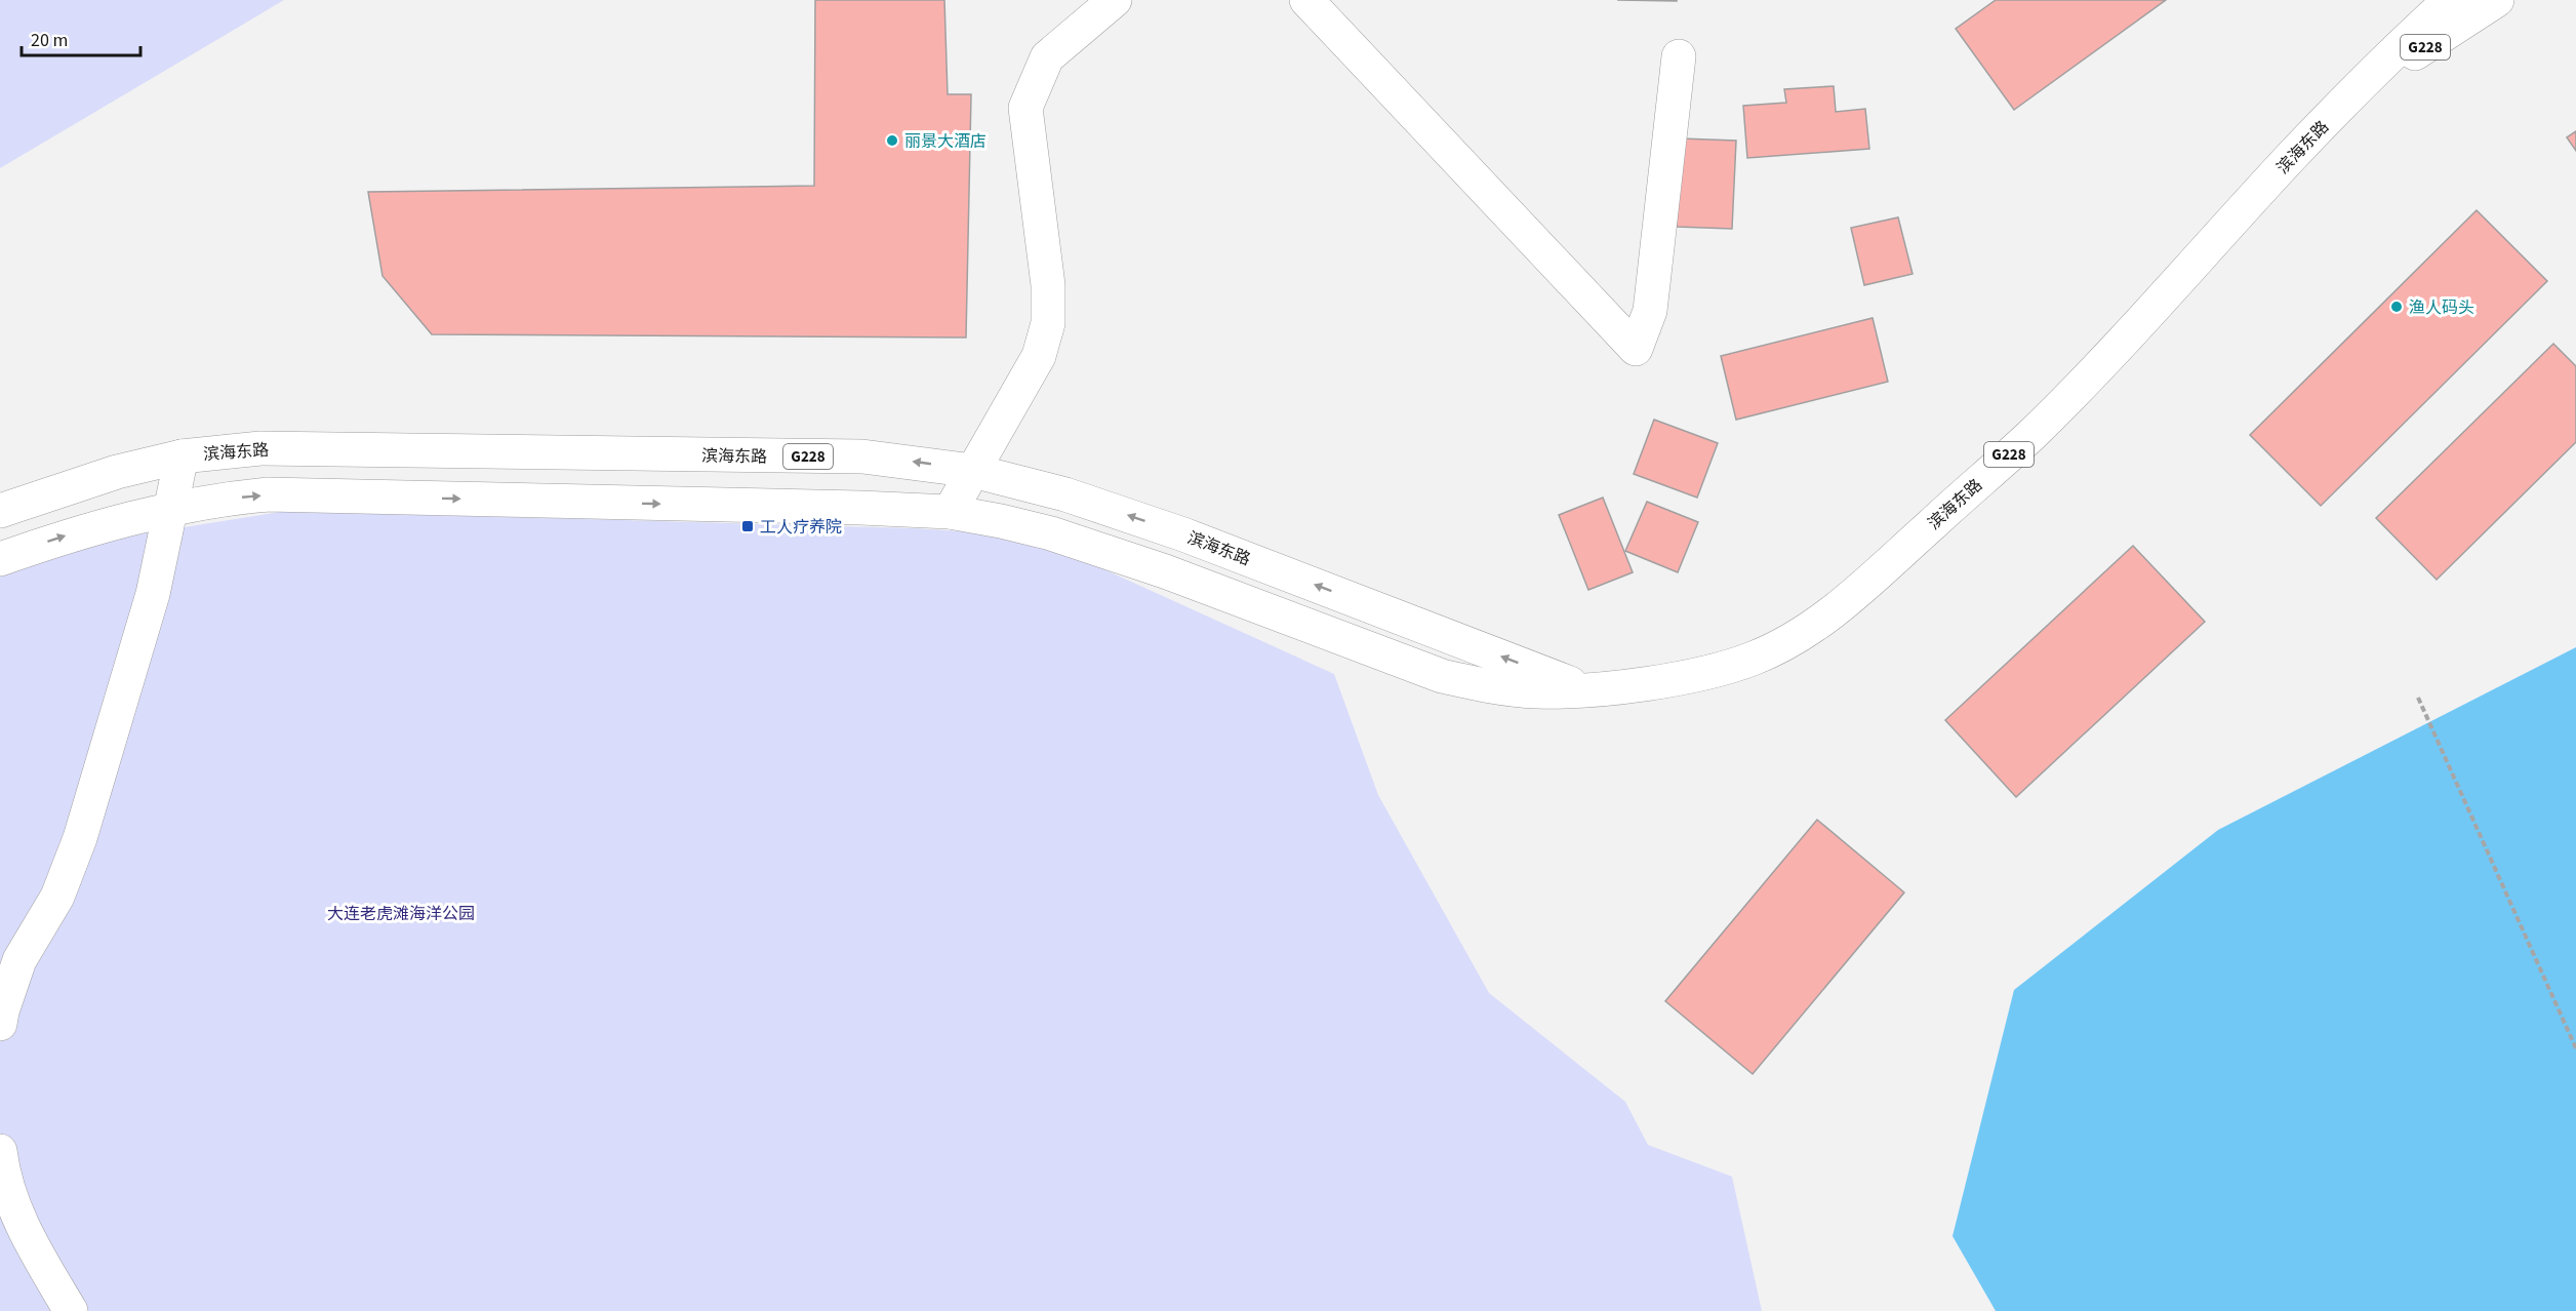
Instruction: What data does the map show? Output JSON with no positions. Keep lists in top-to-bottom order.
{
  "streets": {
    "main road": ["G228", "滨海东路"]
  },
  "parks": ["大连老虎滩海洋公园"],
  "places": {
    "other": ["丽景大酒店", "渔人码头"],
    "transit": ["工人疗养院"]
  },
  "scale_bar": "20 m"
}
